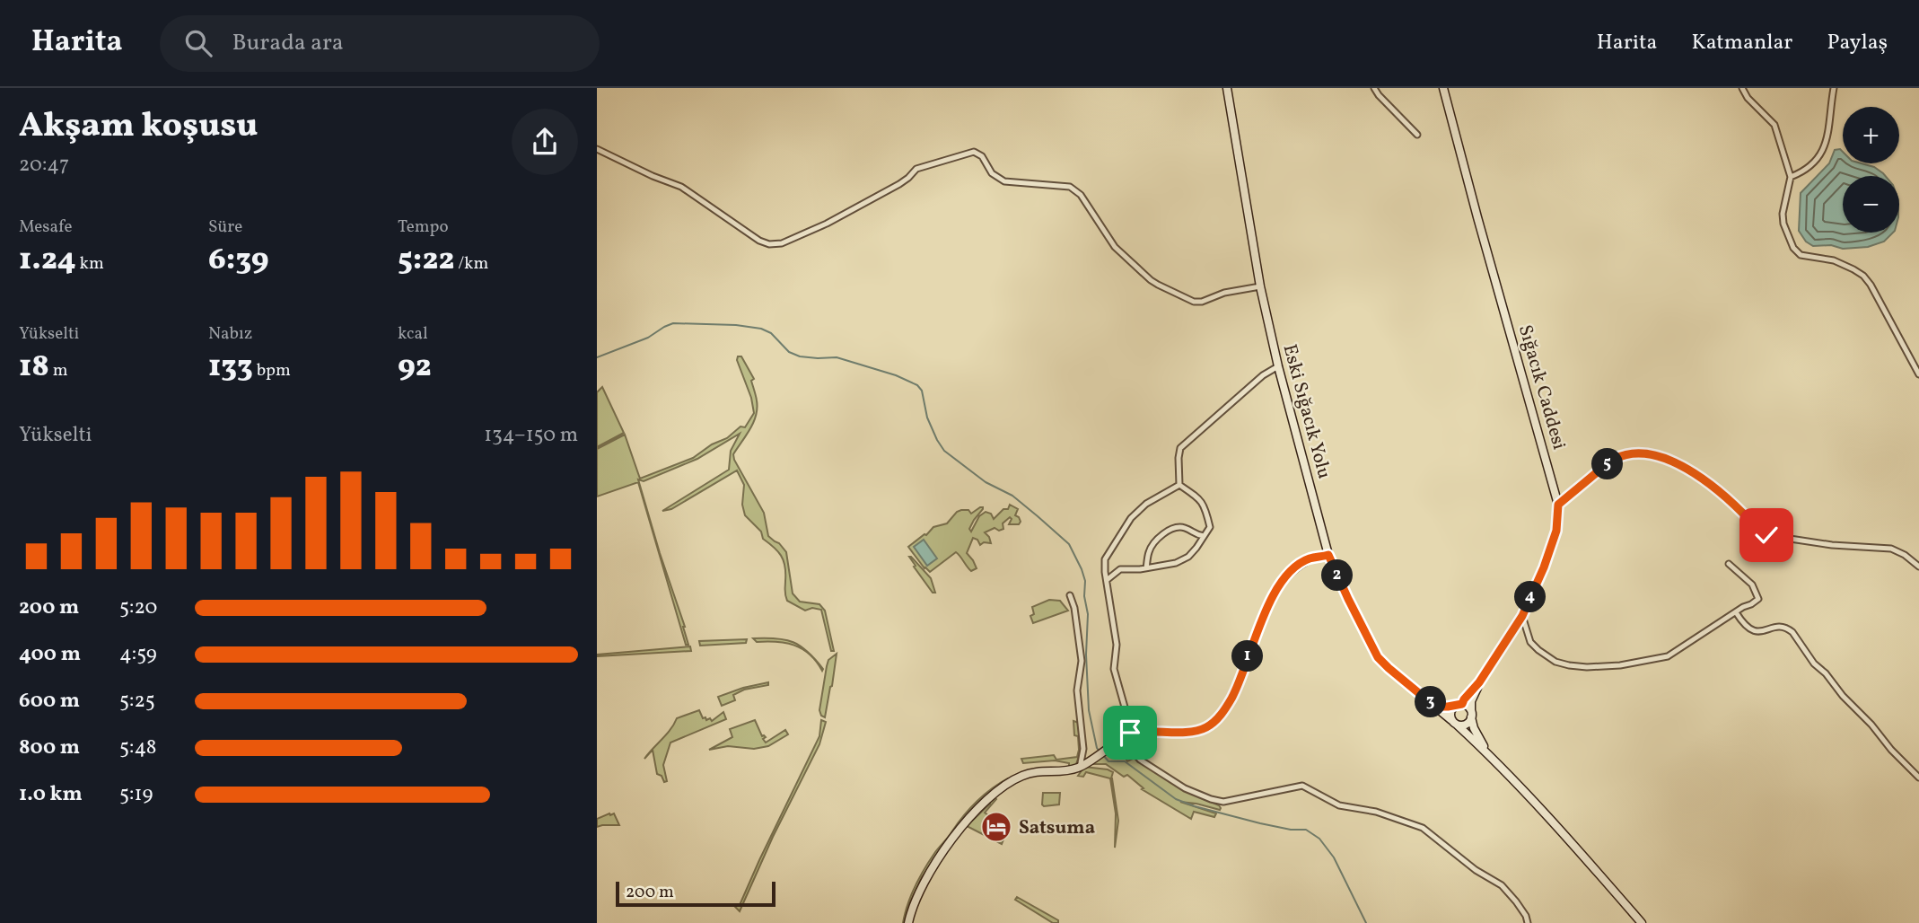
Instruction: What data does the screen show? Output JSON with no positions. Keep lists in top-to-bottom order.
{
  "streets": {
    "main road": ["Sığacık Caddesi", "Eski Sığacık Yolu"]
  },
  "places": {
    "hotel": ["Satsuma"]
  },
  "scale_bar": "200 m",
  "page": {
    "header": "Harita",
    "search": "Burada ara",
    "nav": ["Harita", "Katmanlar", "Paylaş"],
    "heading": ["Akşam koşusu", "20:47"],
    "map_buttons": ["+", "−"],
    "stats": [
      ["Mesafe", "1.24 km"],
      ["Süre", "6:39"],
      ["Tempo", "5:22 /km"],
      ["Yükselti", "18 m"],
      ["Nabız", "133 bpm"],
      ["kcal", "92"]
    ],
    "chart": ["Yükselti", "134–150 m"],
    "pins": [
      "5",
      "2",
      "4",
      "1",
      "3"
    ],
    "list": [
      {
        "name": "200 m",
        "note": "5:20"
      },
      {
        "name": "400 m",
        "note": "4:59"
      },
      {
        "name": "600 m",
        "note": "5:25"
      },
      {
        "name": "800 m",
        "note": "5:48"
      },
      {
        "name": "1.0 km",
        "note": "5:19"
      }
    ],
    "scale": "200 m"
  }
}
